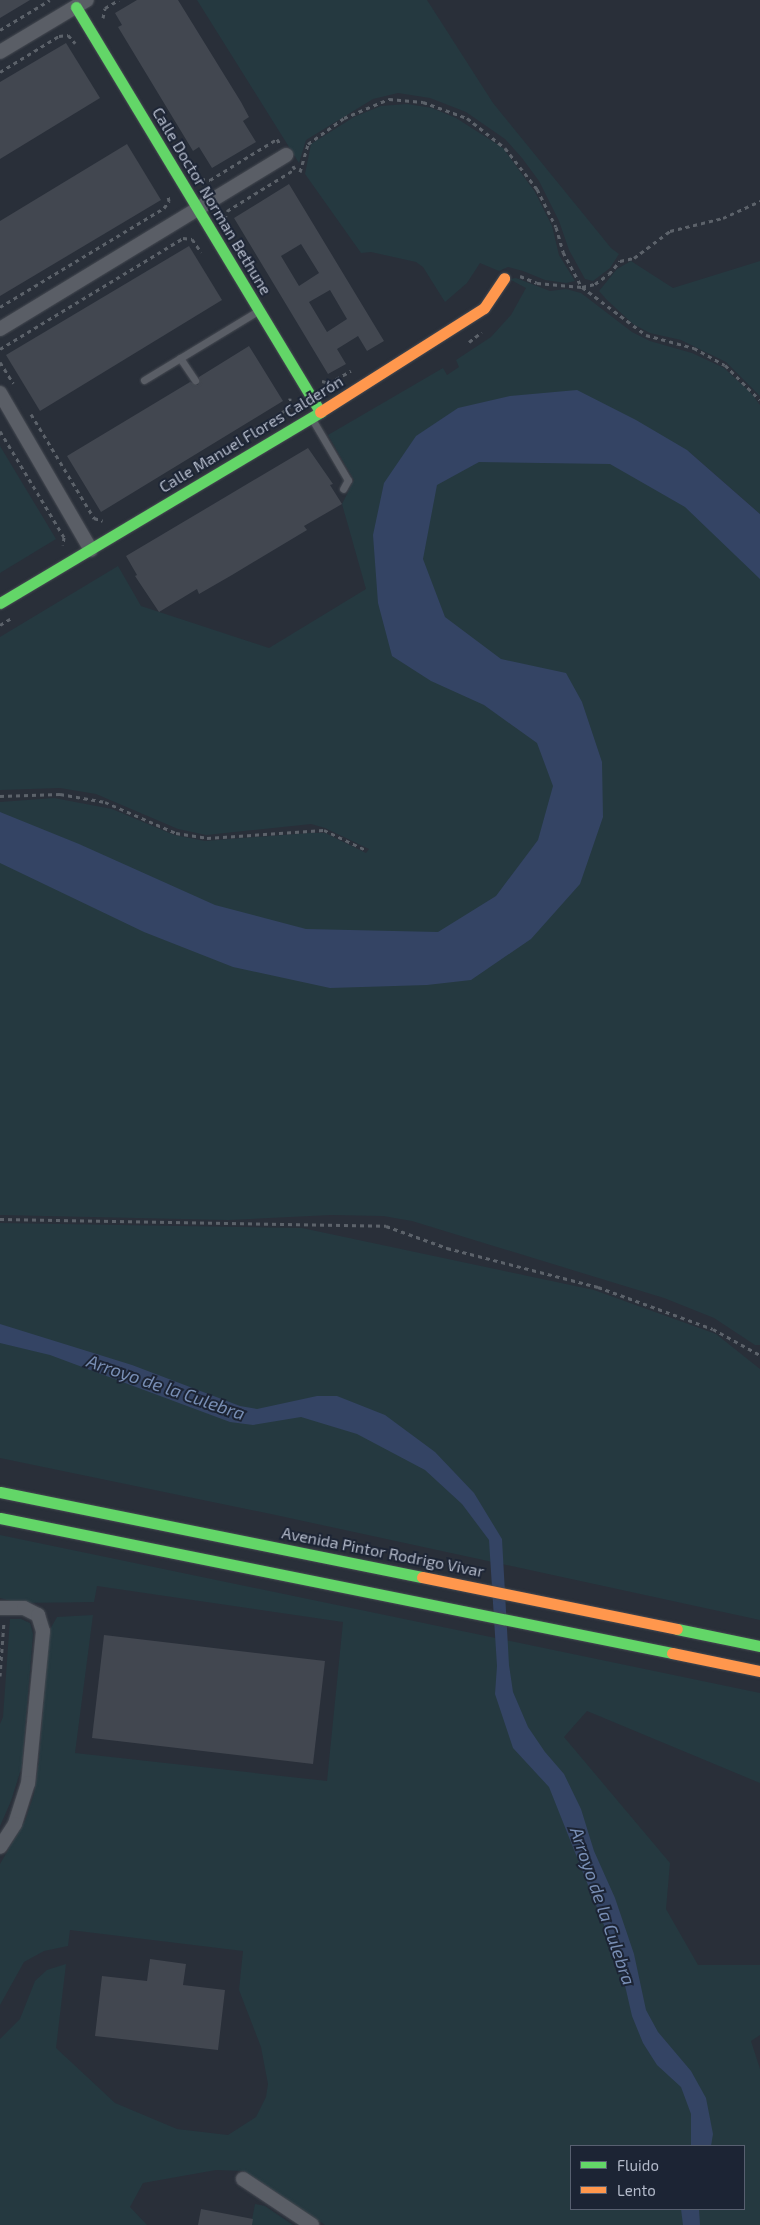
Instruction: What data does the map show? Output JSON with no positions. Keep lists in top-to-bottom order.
{
  "streets": {
    "main road": ["Calle Doctor Norman Bethune", "Calle Manuel Flores Calderón", "Avenida Pintor Rodrigo Vivar"]
  },
  "crossings": [
    ["Calle Doctor Norman Bethune", "Calle Manuel Flores Calderón"]
  ],
  "water": ["Arroyo de la Culebra"],
  "legend": ["Fluido", "Lento"]
}
